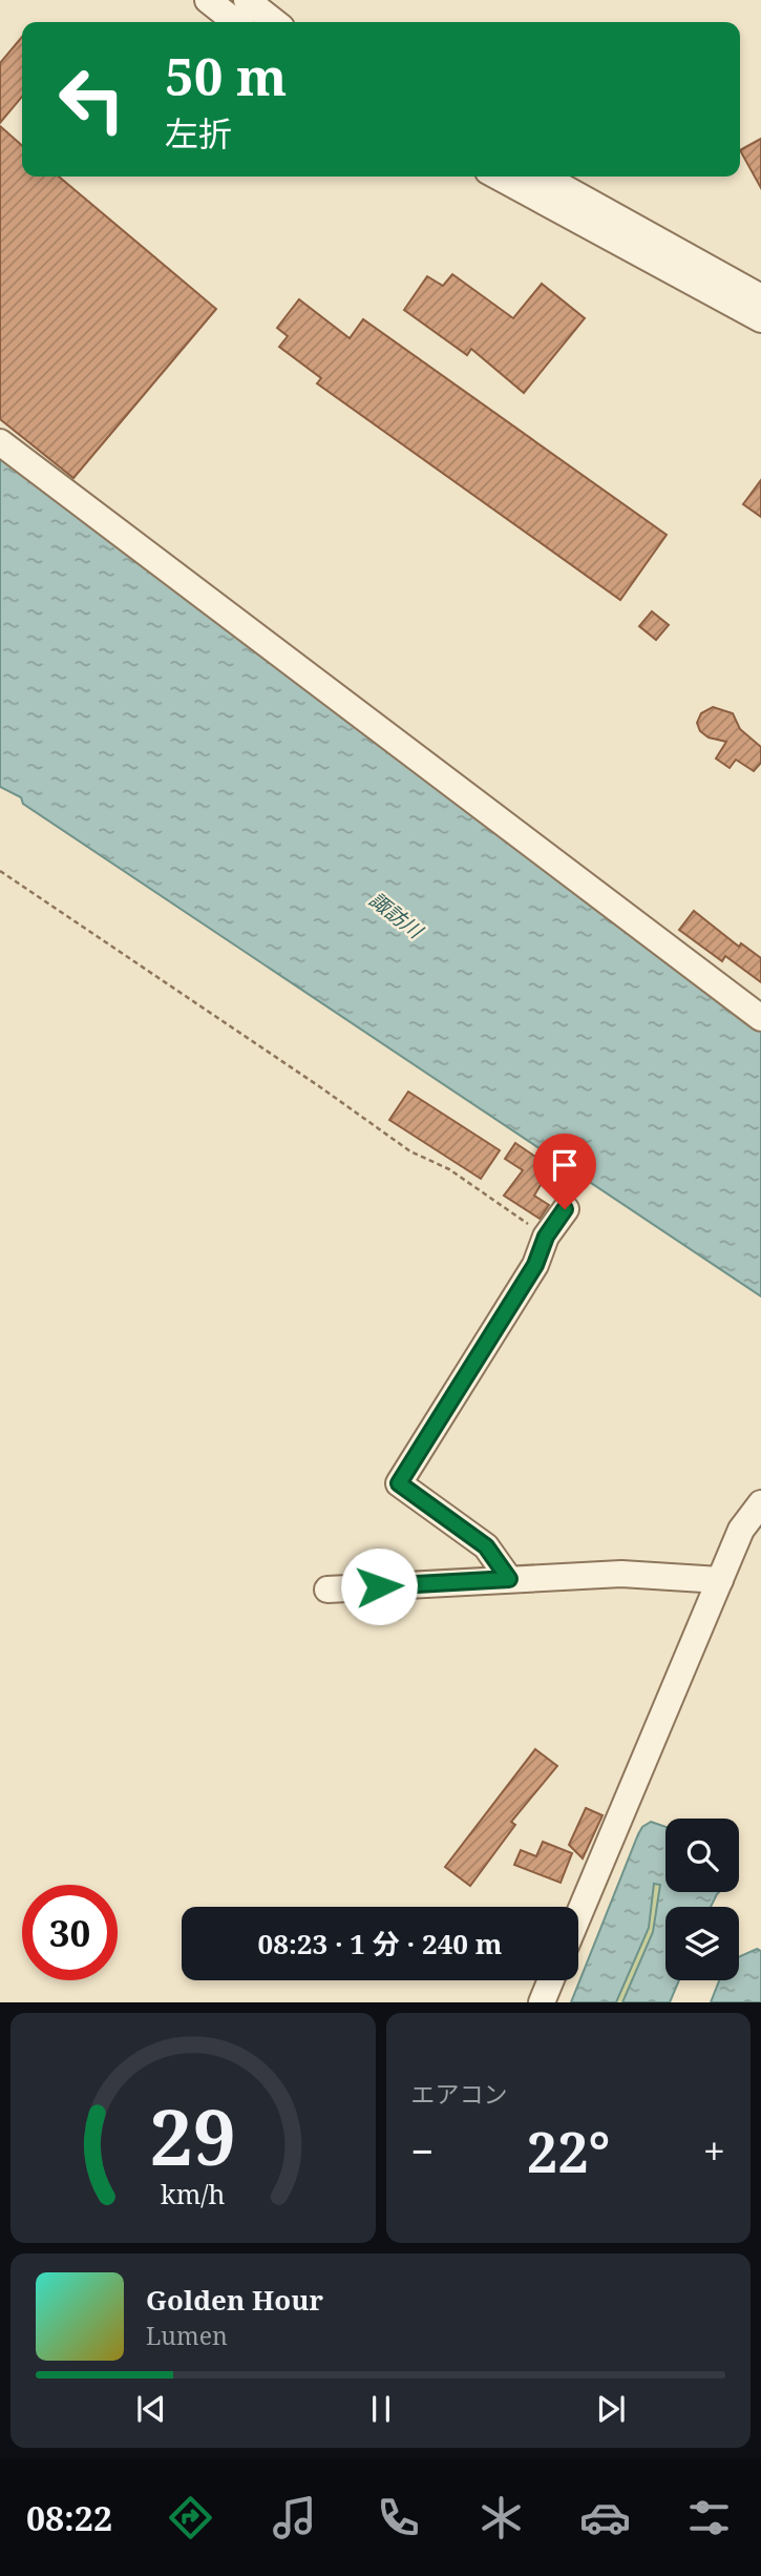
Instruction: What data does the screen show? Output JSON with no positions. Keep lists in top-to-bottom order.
{
  "water": ["諏訪川"],
  "page": {
    "turn": ["50 m", "左折"],
    "limit": "30",
    "trip": "08:23 · 1 分 · 240 m",
    "tile": "エアコン",
    "heat": ["−", "22°", "+"],
    "song": ["Golden Hour", "Lumen"],
    "tabs": "08:22",
    "gauge": ["29", "km/h"]
  }
}
